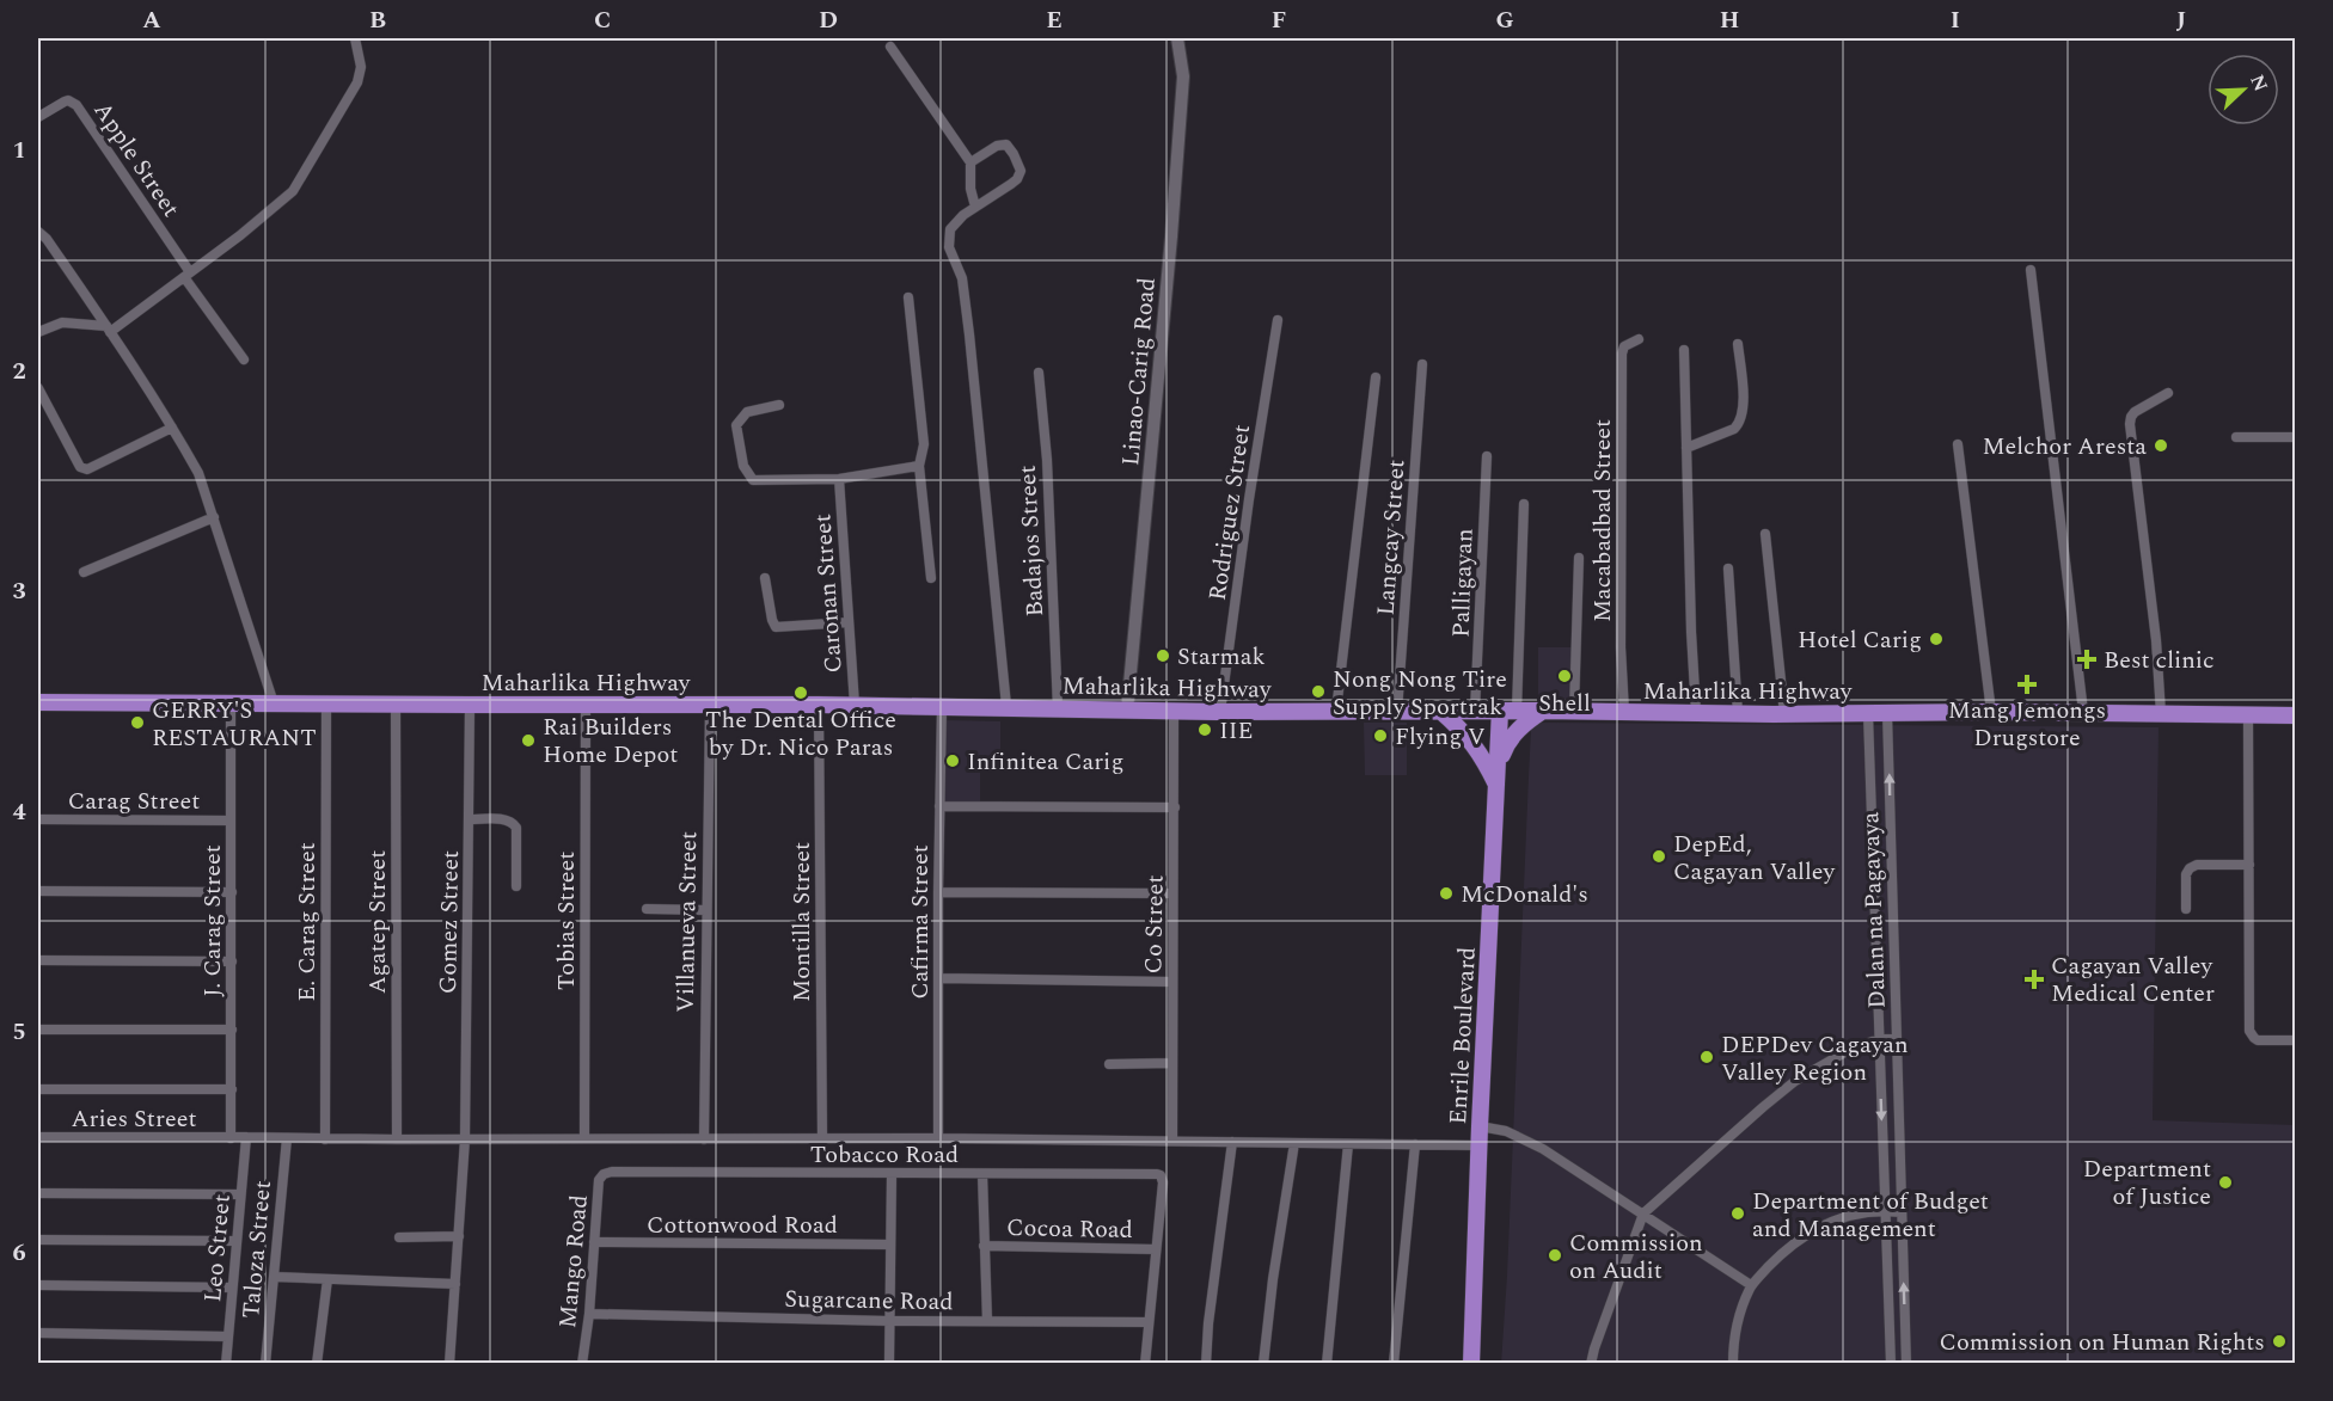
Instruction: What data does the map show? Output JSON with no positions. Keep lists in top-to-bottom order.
{
  "streets": {
    "highway": ["Maharlika Highway", "Enrile Boulevard"],
    "main road": ["Linao-Carig Road"],
    "street": [
      "Apple Street",
      "Rodriguez Street",
      "Macabadbad Street",
      "Langcay Street",
      "Badajos Street",
      "Palligayan",
      "Caronan Street",
      "Carag Street",
      "Dalan na Pagayaya",
      "J. Carag Street",
      "Tobias Street",
      "E. Carag Street",
      "Agatep Street",
      "Gomez Street",
      "Villanueva Street",
      "Montilla Street",
      "Cafirma Street",
      "Co Street",
      "Aries Street",
      "Tobacco Road",
      "Cottonwood Road",
      "Cocoa Road",
      "Leo Street",
      "Taloza Street",
      "Mango Road",
      "Sugarcane Road"
    ]
  },
  "crossings": [
    ["Linao-Carig Road", "Maharlika Highway"],
    ["Rodriguez Street", "Maharlika Highway"],
    ["Macabadbad Street", "Maharlika Highway"],
    ["Langcay Street", "Maharlika Highway"],
    ["Badajos Street", "Maharlika Highway"],
    ["Palligayan", "Maharlika Highway"],
    ["Caronan Street", "Maharlika Highway"],
    ["Maharlika Highway", "Dalan na Pagayaya"],
    ["Maharlika Highway", "J. Carag Street"],
    ["Maharlika Highway", "Tobias Street"],
    ["Maharlika Highway", "E. Carag Street"],
    ["Maharlika Highway", "Agatep Street"],
    ["Maharlika Highway", "Gomez Street"],
    ["Maharlika Highway", "Villanueva Street"],
    ["Maharlika Highway", "Montilla Street"],
    ["Maharlika Highway", "Cafirma Street"],
    ["Maharlika Highway", "Co Street"],
    ["Maharlika Highway", "Enrile Boulevard"],
    ["Carag Street", "J. Carag Street"],
    ["J. Carag Street", "Aries Street"],
    ["Tobias Street", "Aries Street"],
    ["E. Carag Street", "Aries Street"],
    ["Agatep Street", "Aries Street"],
    ["Gomez Street", "Aries Street"],
    ["Villanueva Street", "Aries Street"],
    ["Montilla Street", "Aries Street"],
    ["Cafirma Street", "Aries Street"],
    ["Co Street", "Aries Street"],
    ["Enrile Boulevard", "Aries Street"],
    ["Aries Street", "Leo Street"],
    ["Aries Street", "Taloza Street"],
    ["Tobacco Road", "Cocoa Road"],
    ["Tobacco Road", "Mango Road"],
    ["Cottonwood Road", "Mango Road"],
    ["Mango Road", "Sugarcane Road"]
  ],
  "places": {
    "other": [
      "Melchor Aresta",
      "Hotel Carig",
      "Starmak",
      "Shell",
      "Nong Nong Tire Supply Sportrak",
      "The Dental Office by Dr. Nico Paras",
      "GERRY'S RESTAURANT",
      "IIE",
      "Flying V",
      "Rai Builders Home Depot",
      "Infinitea Carig",
      "DepEd, Cagayan Valley",
      "McDonald's",
      "DEPDev Cagayan Valley Region",
      "Department of Justice",
      "Department of Budget and Management",
      "Commission on Audit",
      "Commission on Human Rights"
    ],
    "health": ["Best clinic", "Mang Jemongs Drugstore", "Cagayan Valley Medical Center"]
  },
  "north": "top right",
  "grid": {
    "columns": [
      "A",
      "B",
      "C",
      "D",
      "E",
      "F",
      "G",
      "H",
      "I",
      "J"
    ],
    "rows": [
      "1",
      "2",
      "3",
      "4",
      "5",
      "6"
    ]
  }
}
